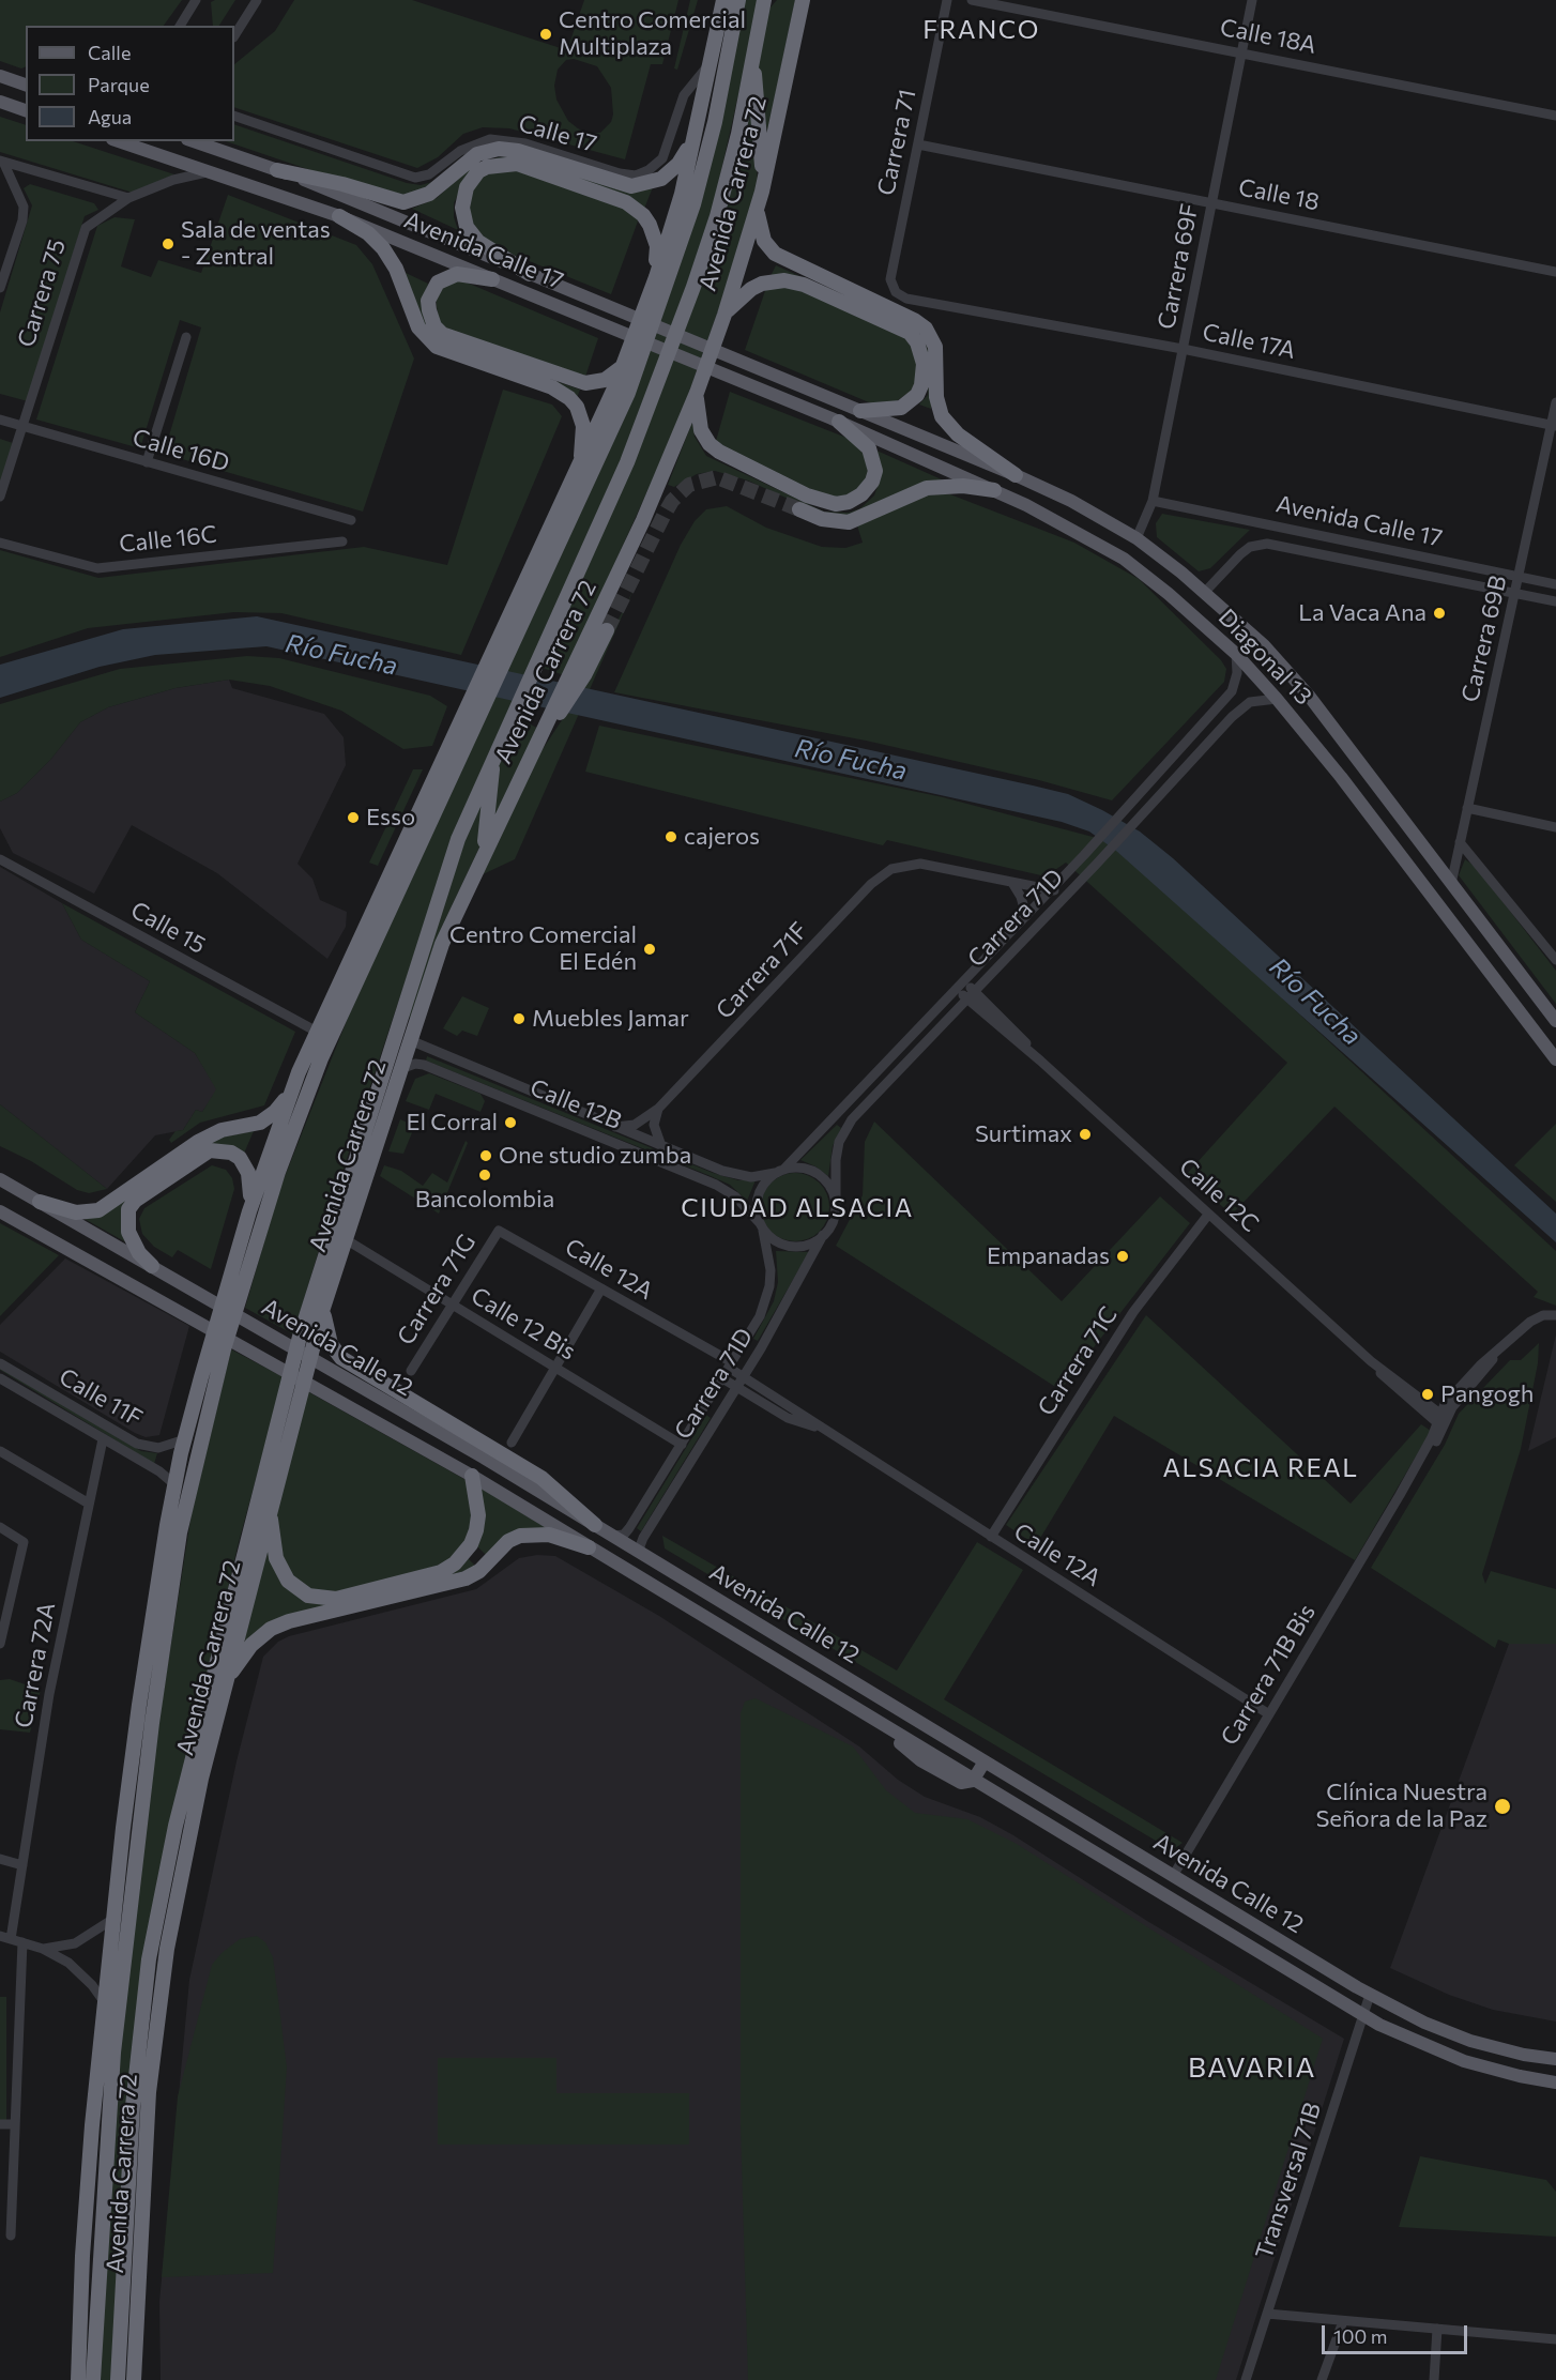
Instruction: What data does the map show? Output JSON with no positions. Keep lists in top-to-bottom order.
{
  "streets": {
    "highway": ["Avenida Carrera 72"],
    "main road": ["Avenida Calle 17", "Diagonal 13", "Avenida Calle 12"],
    "street": [
      "Calle 18A",
      "Calle 17",
      "Carrera 71",
      "Calle 18",
      "Carrera 69F",
      "Carrera 75",
      "Calle 17A",
      "Calle 16D",
      "Calle 16C",
      "Carrera 69B",
      "Carrera 71D",
      "Calle 15",
      "Carrera 71F",
      "Calle 12B",
      "Calle 12C",
      "Calle 12A",
      "Carrera 71G",
      "Calle 12 Bis",
      "Carrera 71C",
      "Calle 11F",
      "Carrera 72A",
      "Carrera 71B Bis",
      "Transversal 71B"
    ]
  },
  "crossings": [
    ["Calle 18A", "Carrera 69F"],
    ["Calle 17", "Avenida Carrera 72"],
    ["Carrera 71", "Calle 18"],
    ["Carrera 71", "Calle 17A"],
    ["Avenida Carrera 72", "Calle 15"],
    ["Avenida Carrera 72", "Calle 12B"],
    ["Avenida Carrera 72", "Calle 12 Bis"],
    ["Avenida Carrera 72", "Calle 11F"],
    ["Calle 18", "Carrera 69F"],
    ["Avenida Calle 17", "Carrera 69F"],
    ["Avenida Calle 17", "Carrera 69B"],
    ["Avenida Calle 17", "Diagonal 13"],
    ["Carrera 69F", "Calle 17A"],
    ["Carrera 69F", "Diagonal 13"],
    ["Carrera 75", "Calle 16D"],
    ["Calle 17A", "Carrera 69B"],
    ["Carrera 69B", "Diagonal 13"],
    ["Diagonal 13", "Carrera 71D"],
    ["Carrera 71D", "Calle 12B"],
    ["Carrera 71D", "Calle 12C"],
    ["Carrera 71D", "Calle 12A"],
    ["Carrera 71D", "Calle 12 Bis"],
    ["Carrera 71D", "Avenida Calle 12"],
    ["Carrera 71F", "Calle 12B"],
    ["Calle 12C", "Carrera 71C"],
    ["Calle 12C", "Carrera 71B Bis"],
    ["Calle 12A", "Carrera 71G"],
    ["Calle 12A", "Carrera 71C"],
    ["Calle 12A", "Carrera 71B Bis"],
    ["Carrera 71G", "Calle 12 Bis"],
    ["Avenida Calle 12", "Carrera 71B Bis"],
    ["Avenida Calle 12", "Transversal 71B"],
    ["Calle 11F", "Carrera 72A"]
  ],
  "districts": [
    "FRANCO",
    "CIUDAD ALSACIA",
    "ALSACIA REAL",
    "BAVARIA"
  ],
  "water": ["Río Fucha"],
  "places": [
    "Centro Comercial Multiplaza",
    "Sala de ventas - Zentral",
    "La Vaca Ana",
    "Esso",
    "cajeros",
    "Centro Comercial El Edén",
    "Muebles Jamar",
    "El Corral",
    "Surtimax",
    "One studio zumba",
    "Bancolombia",
    "Empanadas",
    "Pangogh",
    "Clínica Nuestra Señora de la Paz"
  ],
  "legend": ["Calle", "Parque", "Agua"],
  "scale_bar": "100 m"
}
